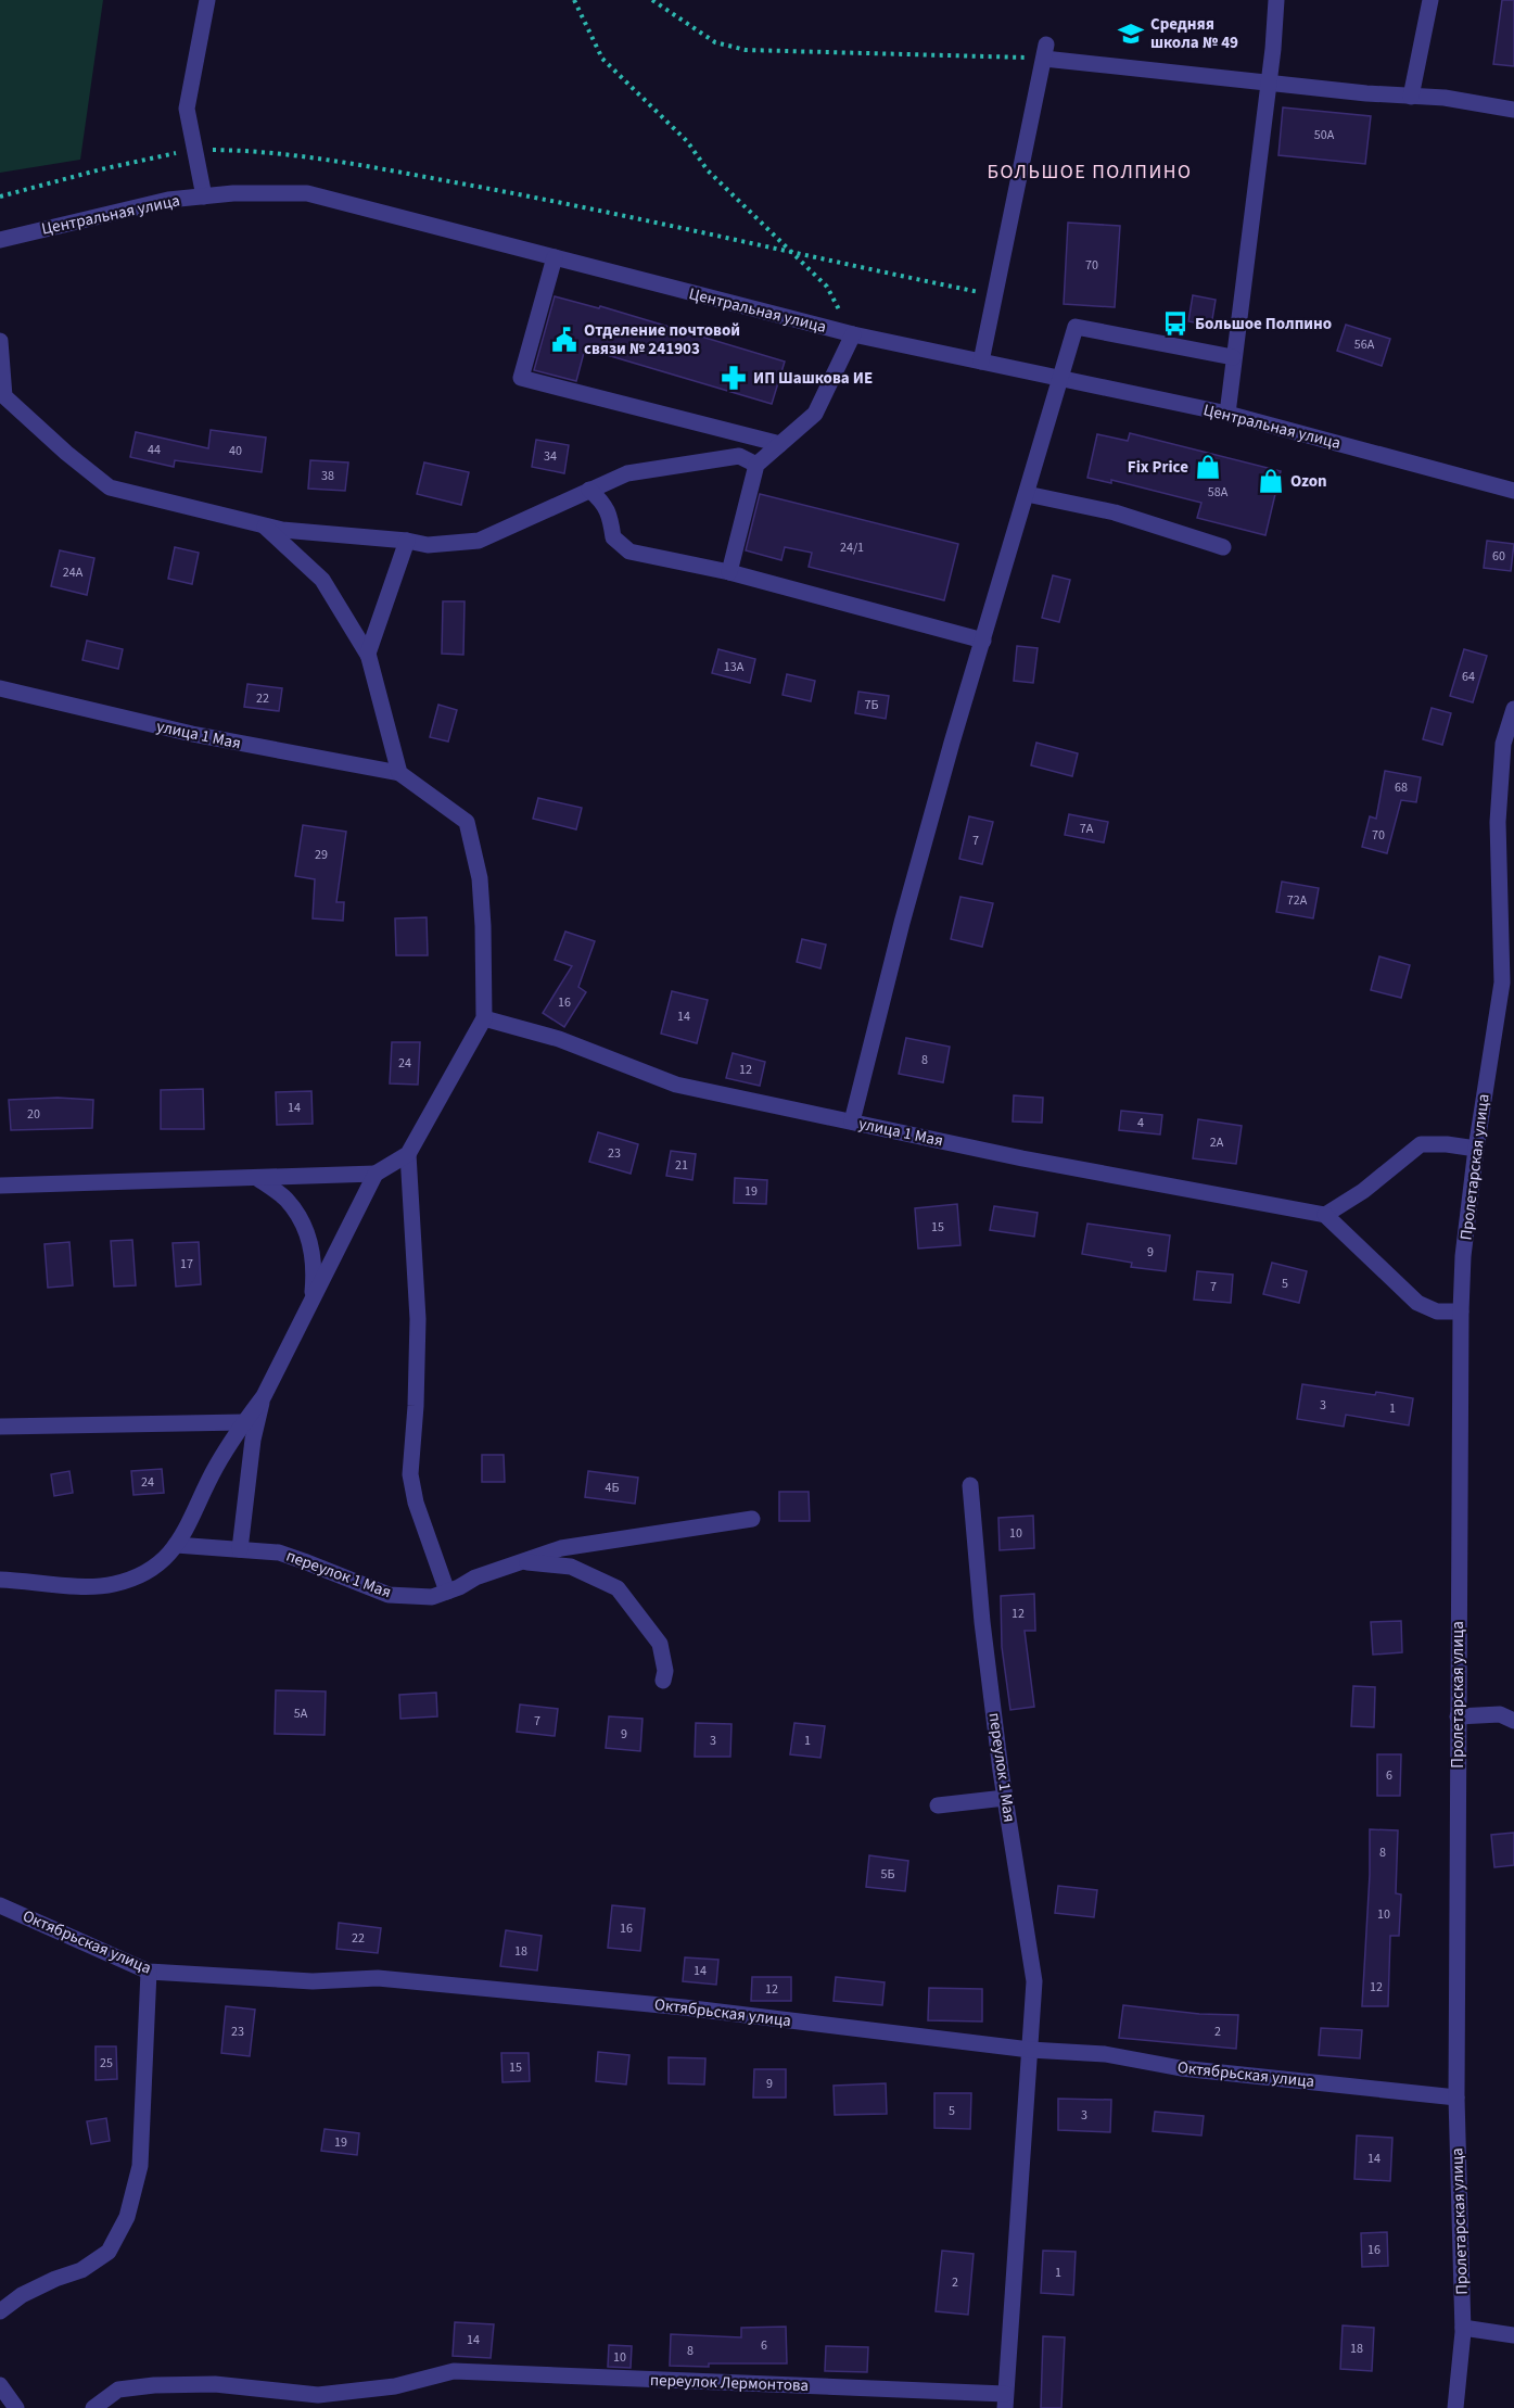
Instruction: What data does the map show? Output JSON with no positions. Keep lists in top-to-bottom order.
{
  "streets": {
    "street": [
      "Центральная улица",
      "улица 1 Мая",
      "Пролетарская улица",
      "переулок 1 Мая",
      "Октябрьская улица",
      "переулок Лермонтова"
    ]
  },
  "crossings": [
    ["Пролетарская улица", "Октябрьская улица"],
    ["переулок 1 Мая", "Октябрьская улица"],
    ["переулок 1 Мая", "переулок Лермонтова"],
    ["Октябрьская улица", "переулок Лермонтова"]
  ],
  "districts": ["БОЛЬШОЕ ПОЛПИНО"],
  "places": {
    "school or university": ["Средняя школа № 49"],
    "bus stop": ["Большое Полпино"],
    "public building": ["Отделение почтовой связи № 241903"],
    "pharmacy": ["ИП Шашкова ИЕ"],
    "shop": ["Fix Price", "Ozon"]
  },
  "house_numbers": [
    "50А",
    "70",
    "56А",
    "44",
    "40",
    "34",
    "38",
    "58А",
    "24/1",
    "60",
    "24А",
    "13А",
    "64",
    "22",
    "7Б",
    "68",
    "7А",
    "70",
    "7",
    "29",
    "72А",
    "16",
    "14",
    "8",
    "24",
    "12",
    "14",
    "20",
    "4",
    "2А",
    "23",
    "21",
    "19",
    "15",
    "9",
    "17",
    "5",
    "7",
    "3",
    "1",
    "24",
    "4Б",
    "10",
    "12",
    "5А",
    "7",
    "9",
    "3",
    "1",
    "6",
    "8",
    "5Б",
    "10",
    "16",
    "22",
    "18",
    "14",
    "12",
    "12",
    "23",
    "2",
    "25",
    "15",
    "9",
    "5",
    "3",
    "19",
    "14",
    "16",
    "1",
    "2",
    "14",
    "6",
    "18",
    "8",
    "10"
  ]
}
